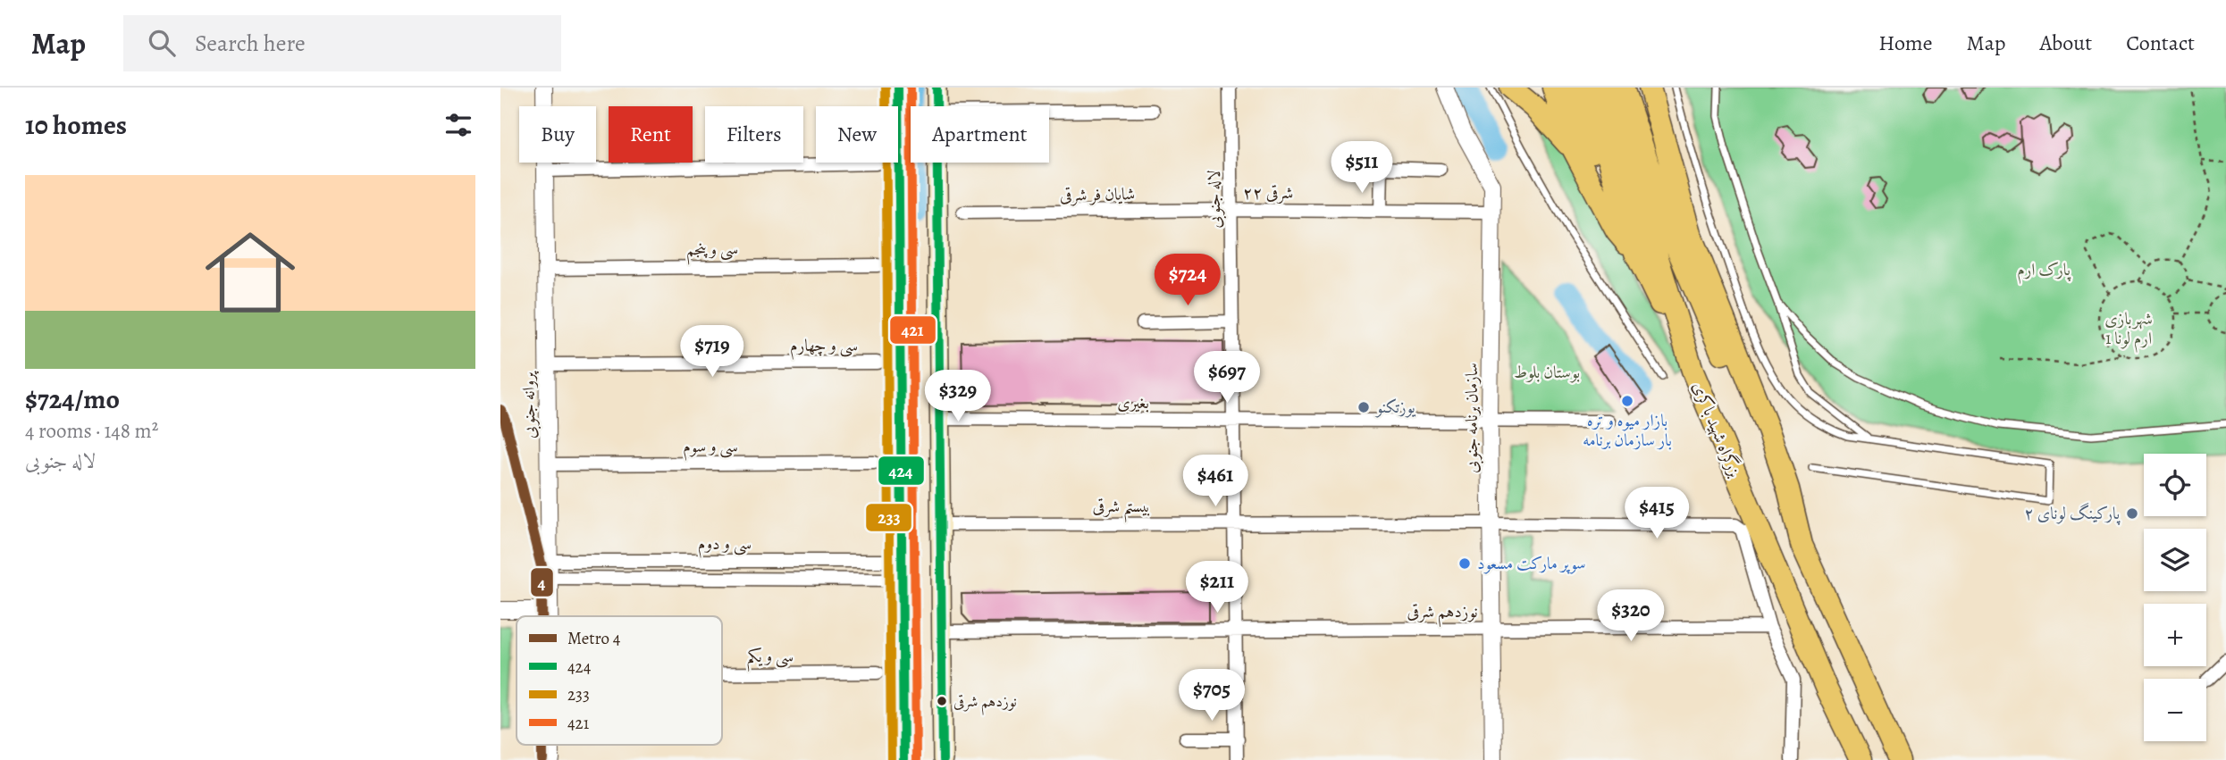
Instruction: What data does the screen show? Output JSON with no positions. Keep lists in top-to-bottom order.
{
  "streets": {
    "highway": ["بزرگراه شهید باکری"],
    "street": [
      "۲۲ شرقی",
      "شایان فر شرقی",
      "لاله جنوبی",
      "سی و پنجم",
      "سی و چهارم",
      "بغیری",
      "پروانه جنوبی",
      "سازمان برنامه جنوبی",
      "سی و سوم",
      "بیستم شرقی",
      "سی و دوم",
      "نوزدهم شرقی",
      "سی و یکم"
    ]
  },
  "crossings": [
    ["۲۲ شرقی", "شایان فر شرقی"],
    ["۲۲ شرقی", "لاله جنوبی"],
    ["۲۲ شرقی", "سازمان برنامه جنوبی"],
    ["شایان فر شرقی", "لاله جنوبی"],
    ["لاله جنوبی", "بغیری"],
    ["لاله جنوبی", "بیستم شرقی"],
    ["لاله جنوبی", "نوزدهم شرقی"],
    ["سی و پنجم", "پروانه جنوبی"],
    ["سی و چهارم", "پروانه جنوبی"],
    ["بغیری", "سازمان برنامه جنوبی"],
    ["پروانه جنوبی", "سی و سوم"],
    ["پروانه جنوبی", "سی و دوم"],
    ["سازمان برنامه جنوبی", "بیستم شرقی"],
    ["سازمان برنامه جنوبی", "نوزدهم شرقی"],
    ["بیستم شرقی", "نوزدهم شرقی"]
  ],
  "parks": ["پارک ارم", "شهربازی ارم لونا 1", "بوستان بلوط"],
  "places": [
    "بازار میوه و تره بار سازمان برنامه",
    "یوزتکنو",
    "پارکینگ لونای ۲",
    "سوپر مارکت مسعود",
    "نوزدهم شرقی"
  ],
  "lines": [
    "transit line 424",
    "transit line 233",
    "transit line 421",
    "metro line 4"
  ],
  "legend": [
    "Metro 4",
    "424",
    "233",
    "421"
  ],
  "page": {
    "header": "Map",
    "search": "Search here",
    "nav": [
      "Home",
      "Map",
      "About",
      "Contact"
    ],
    "heading": "10 homes",
    "chip": [
      "Buy",
      "Rent",
      "Filters",
      "New",
      "Apartment"
    ],
    "price": [
      "$511",
      "$724",
      "$719",
      "$697",
      "$329",
      "$461",
      "$415",
      "$211",
      "$320",
      "$705"
    ],
    "list": [
      {
        "name": "$724/mo",
        "note": "4 rooms · 148 m² · لاله جنوبی"
      }
    ],
    "map_buttons": ["+", "−"]
  }
}
